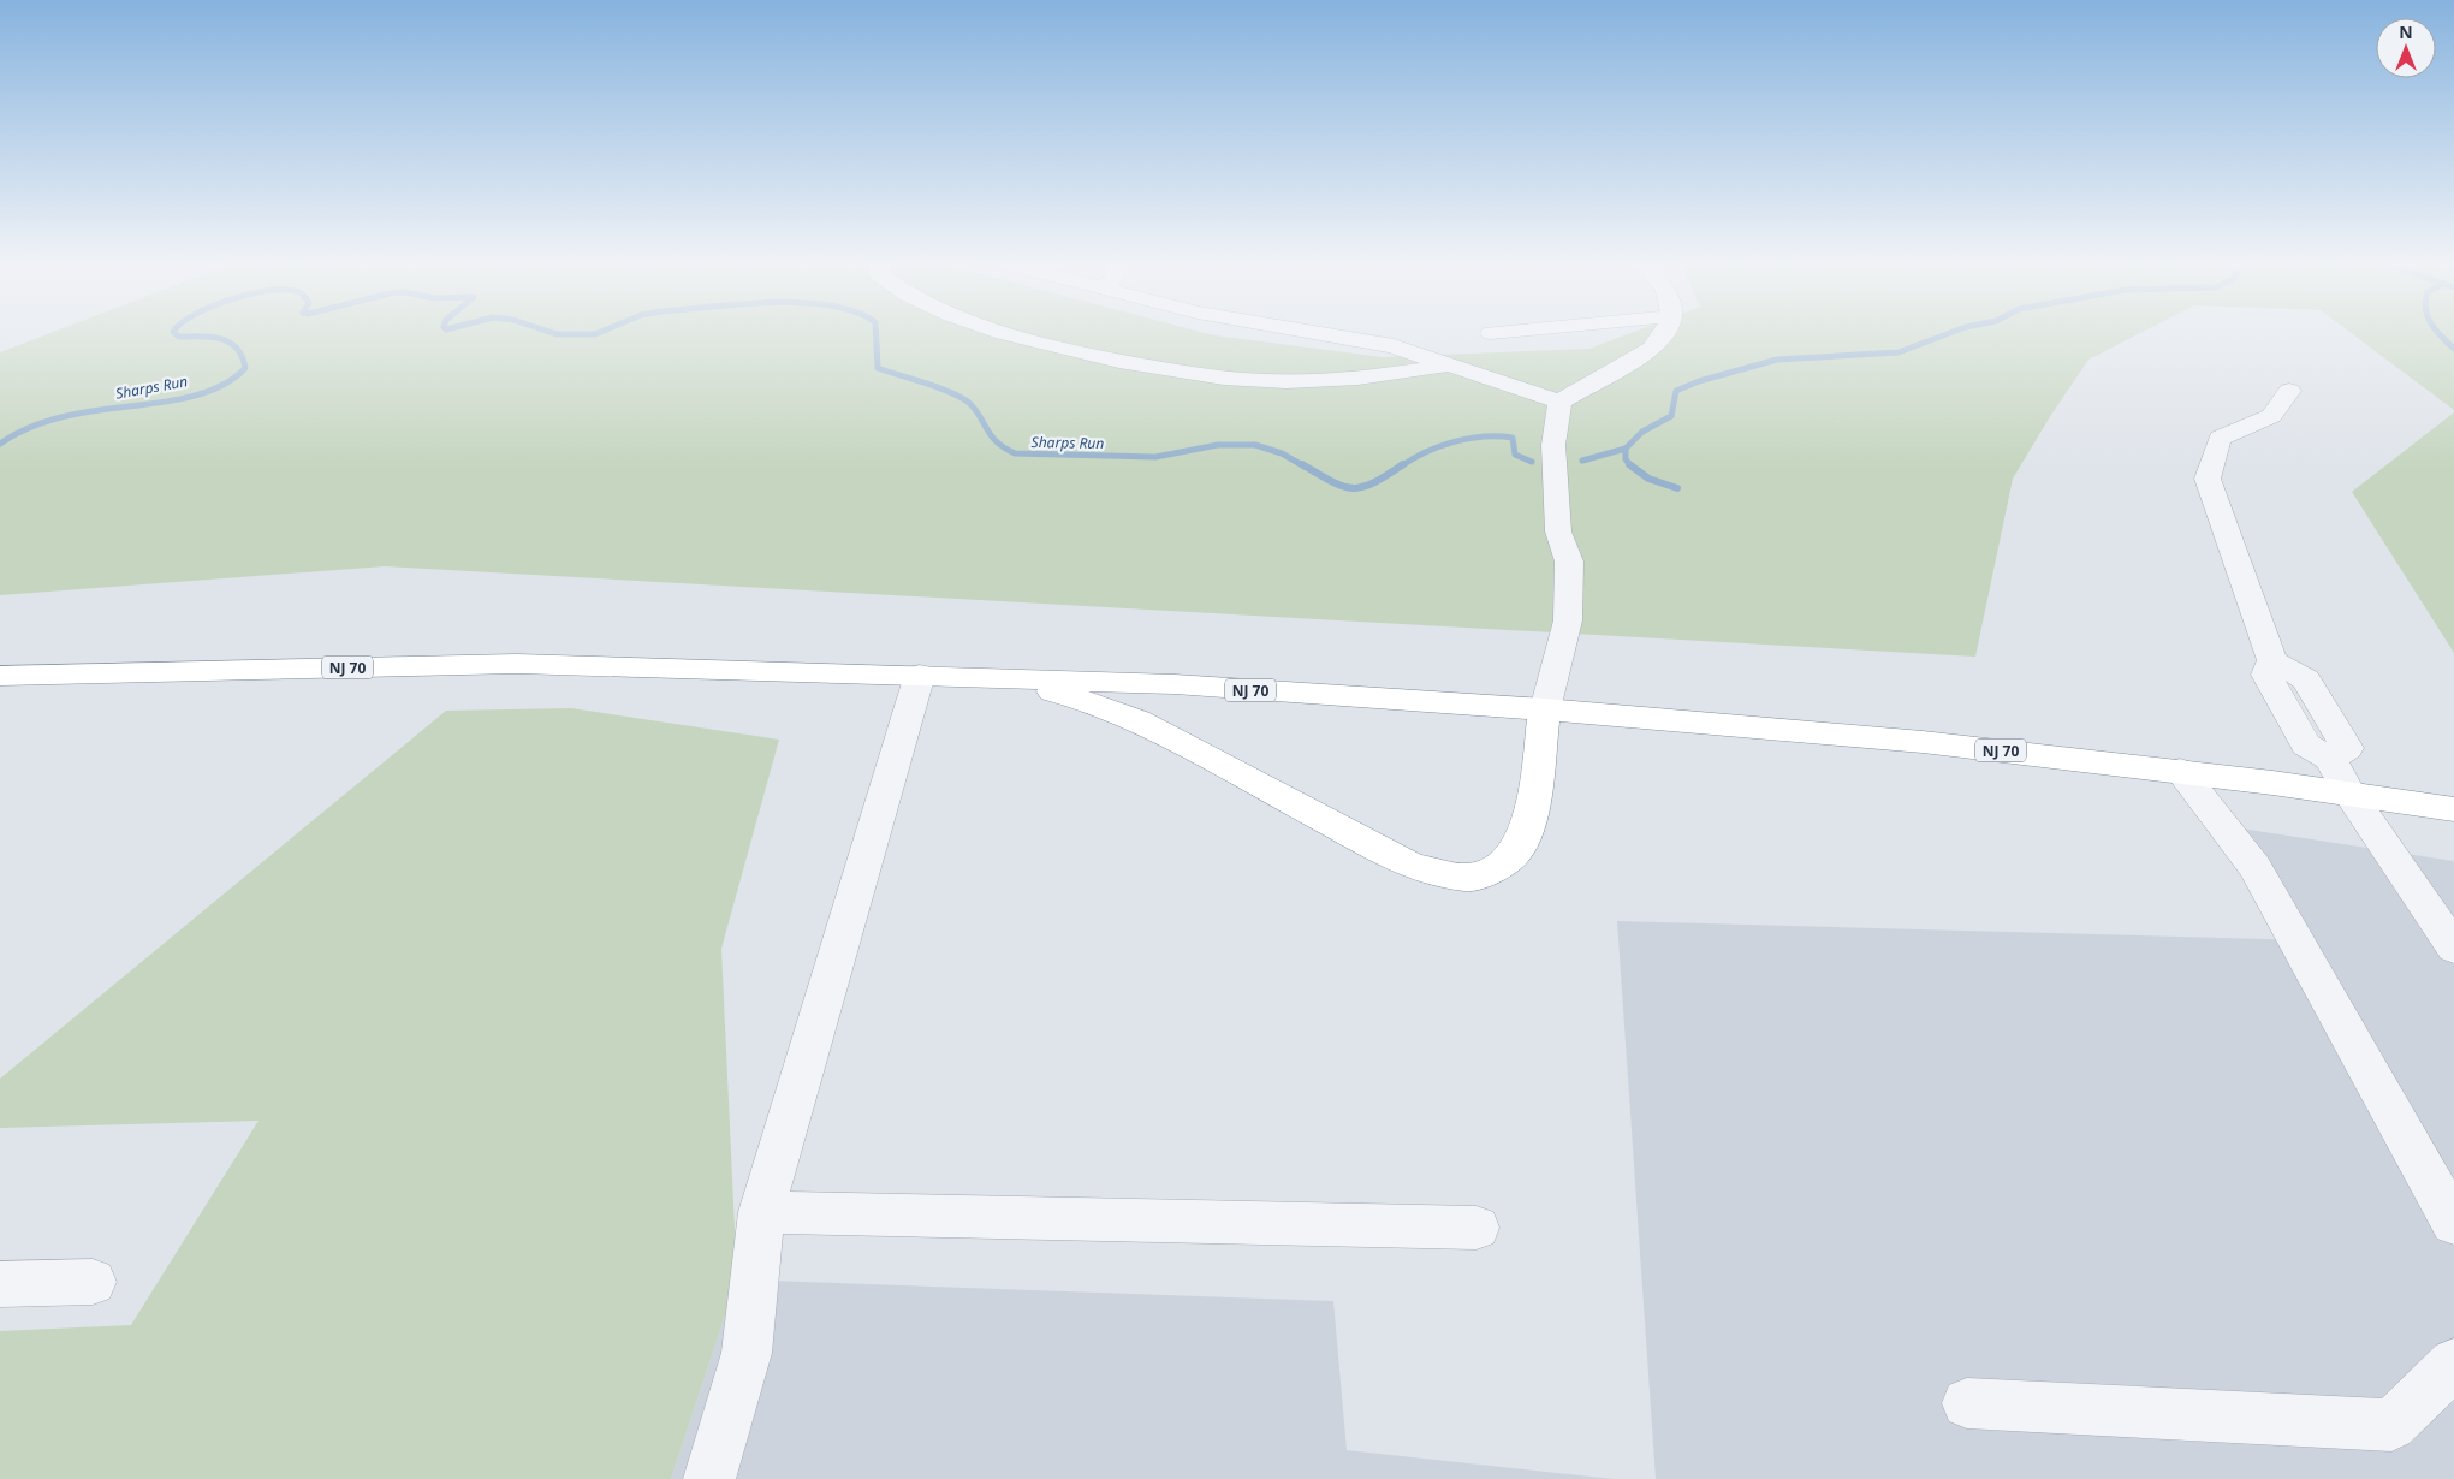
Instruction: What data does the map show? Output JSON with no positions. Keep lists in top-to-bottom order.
{
  "streets": {
    "highway": ["NJ 70"]
  },
  "water": ["Sharps Run"],
  "north": "top"
}
